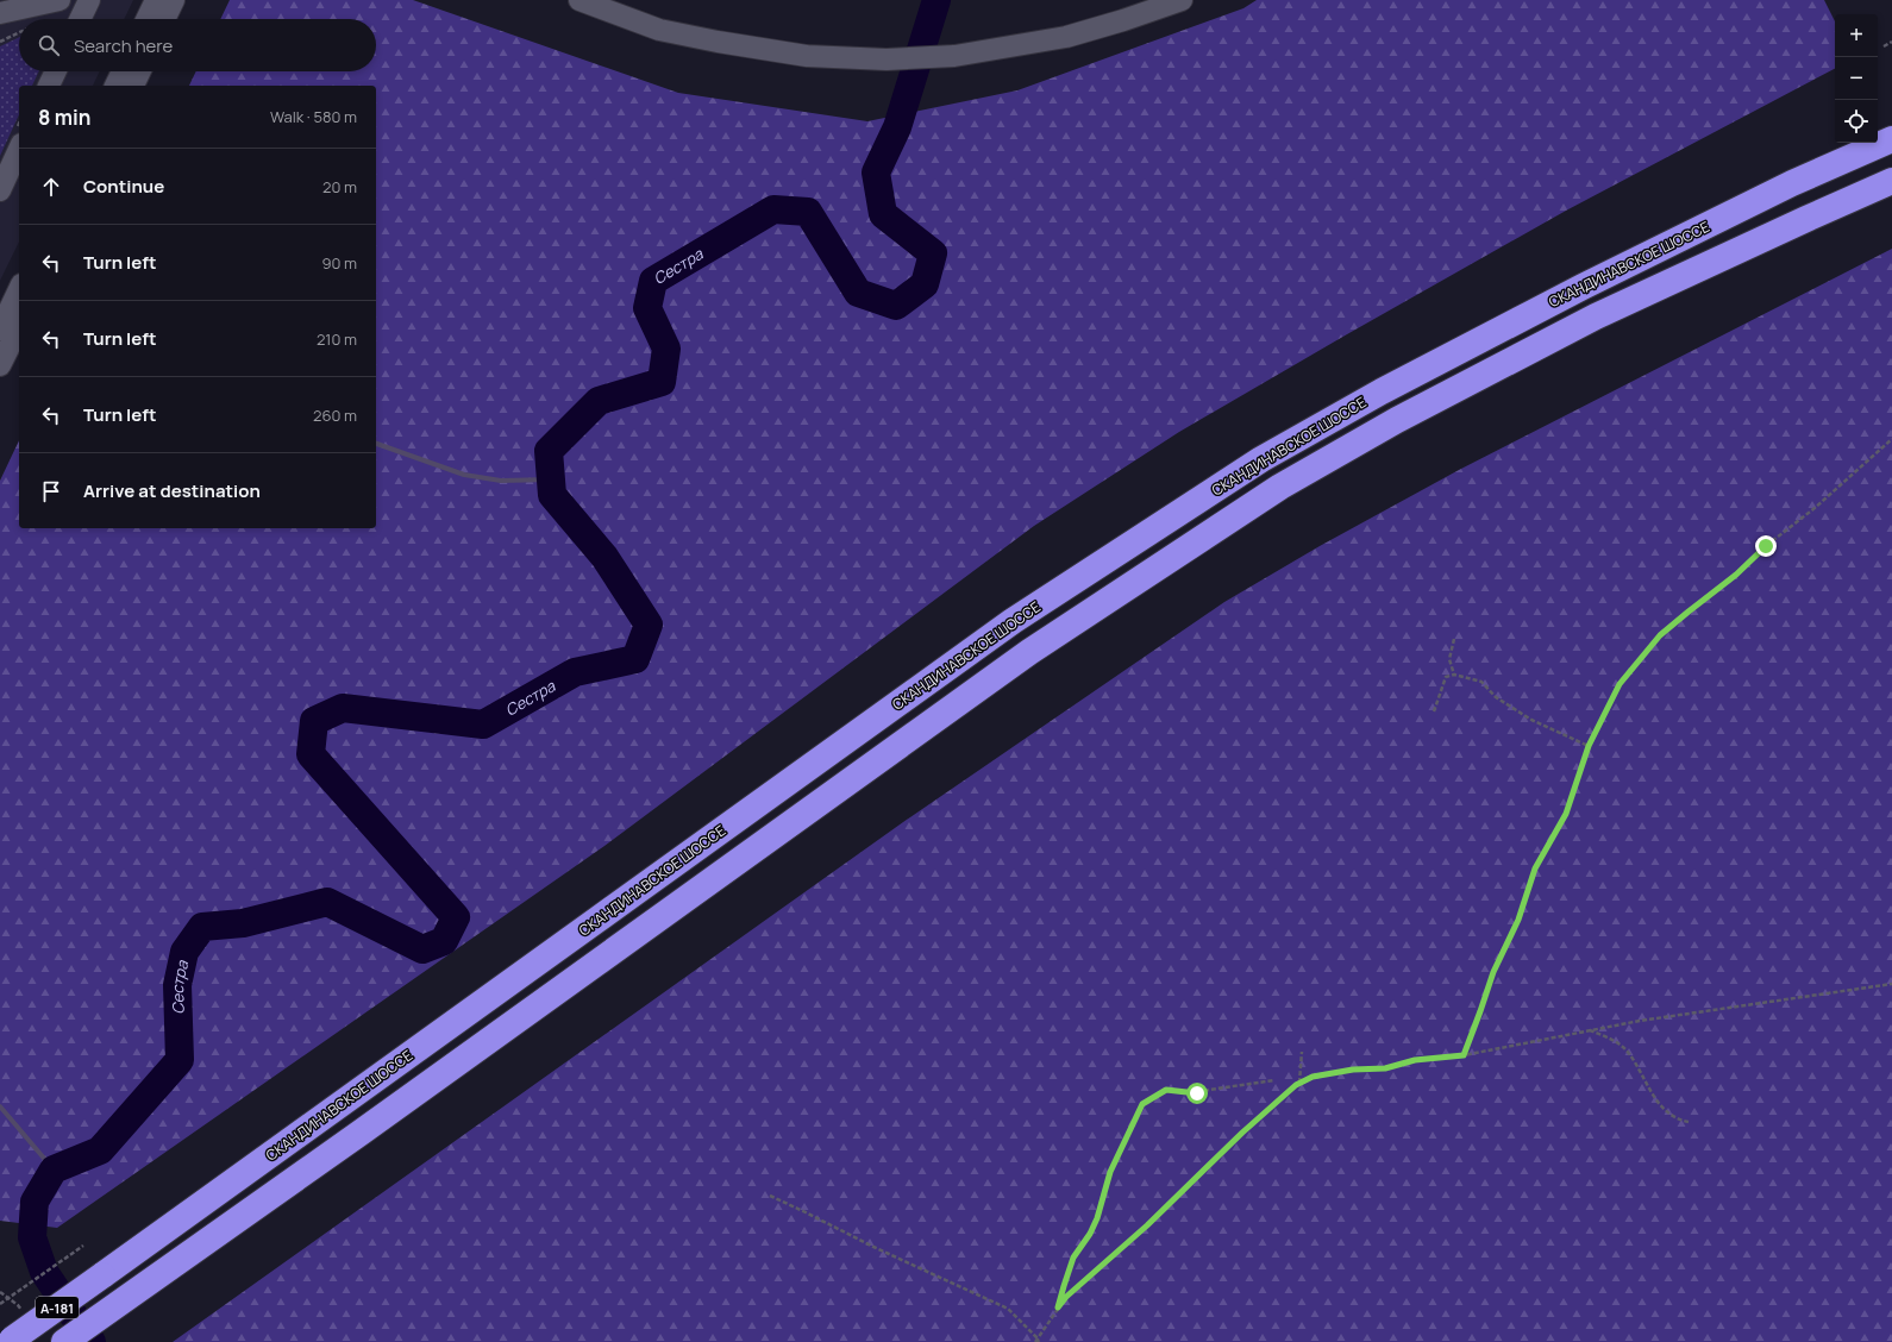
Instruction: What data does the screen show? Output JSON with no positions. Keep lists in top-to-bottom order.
{
  "streets": {
    "highway": ["СКАНДИНАВСКОЕ ШОССЕ", "А-181"]
  },
  "water": ["Сестра"],
  "page": {
    "map_buttons": ["+", "−"],
    "search": "Search here",
    "heading": ["8 min", "Walk · 580 m"],
    "list": [
      ["Continue", "20 m"],
      ["Turn left", "90 m"],
      ["Turn left", "210 m"],
      ["Turn left", "260 m"],
      "Arrive at destination"
    ]
  }
}
